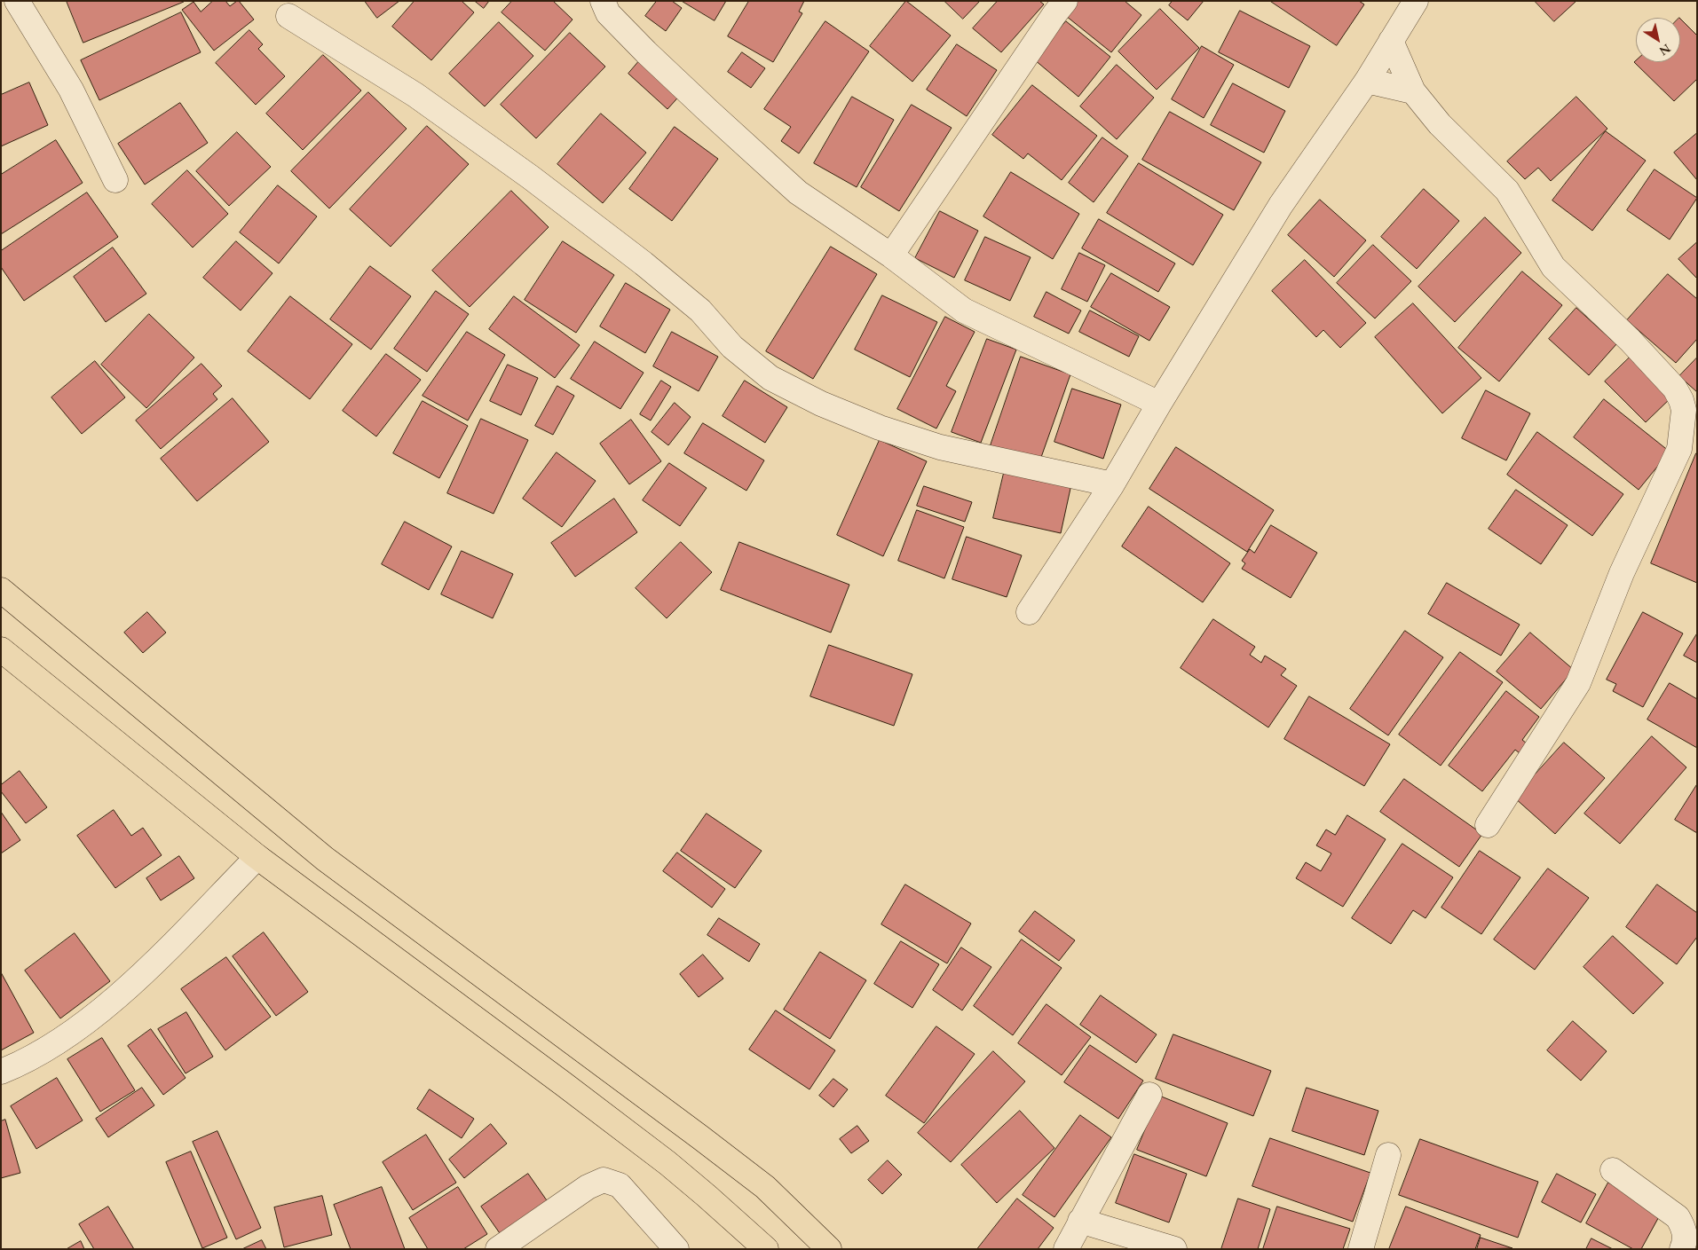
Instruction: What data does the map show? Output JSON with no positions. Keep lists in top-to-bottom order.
{
  "north": "bottom right"
}
